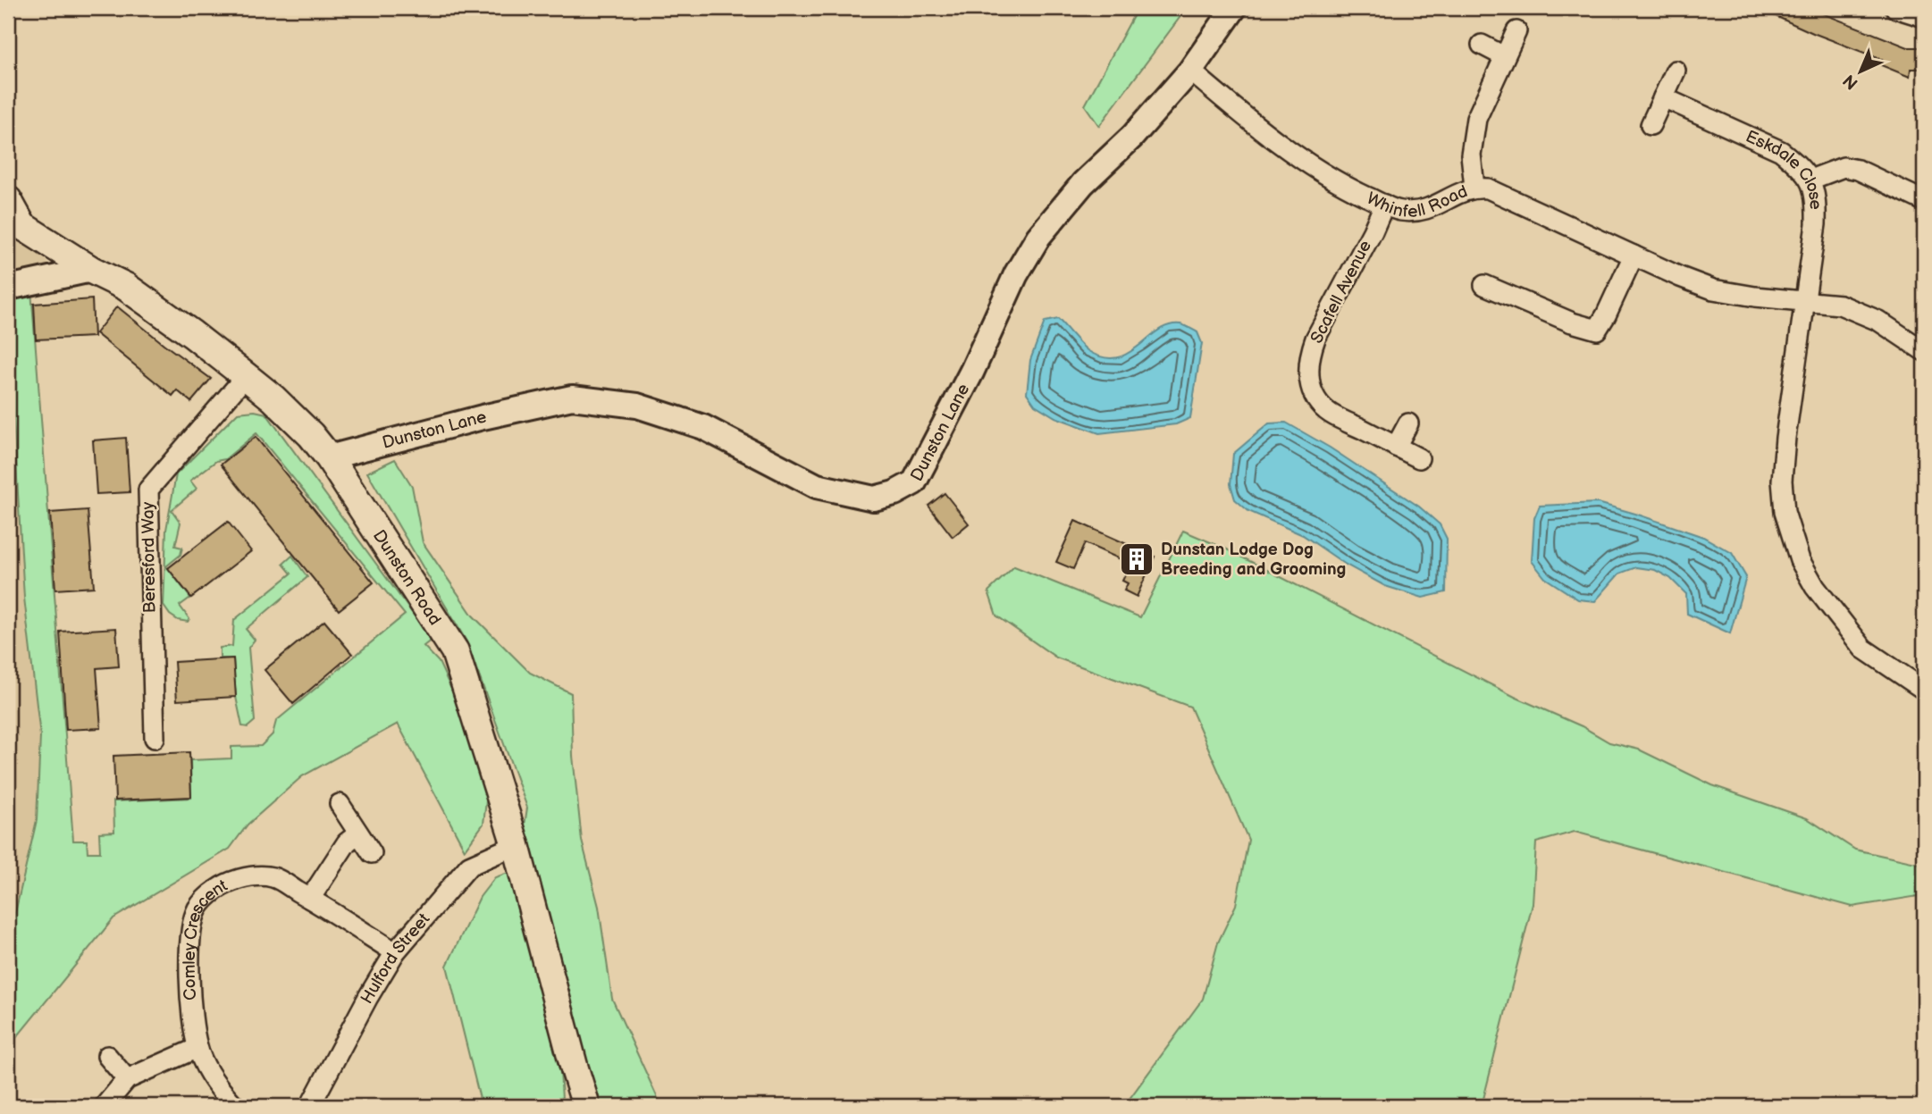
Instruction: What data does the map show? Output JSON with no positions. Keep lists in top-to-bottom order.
{
  "streets": {
    "main road": ["Dunston Road"],
    "street": [
      "Eskdale Close",
      "Whinfell Road",
      "Scafell Avenue",
      "Dunston Lane",
      "Beresford Way",
      "Comley Crescent",
      "Hulford Street"
    ]
  },
  "crossings": [
    ["Eskdale Close", "Whinfell Road"],
    ["Whinfell Road", "Scafell Avenue"],
    ["Whinfell Road", "Dunston Lane"],
    ["Dunston Lane", "Dunston Road"],
    ["Beresford Way", "Dunston Road"],
    ["Dunston Road", "Hulford Street"],
    ["Comley Crescent", "Hulford Street"]
  ],
  "places": {
    "building": ["Dunstan Lodge Dog Breeding and Grooming"]
  },
  "north": "bottom left"
}
